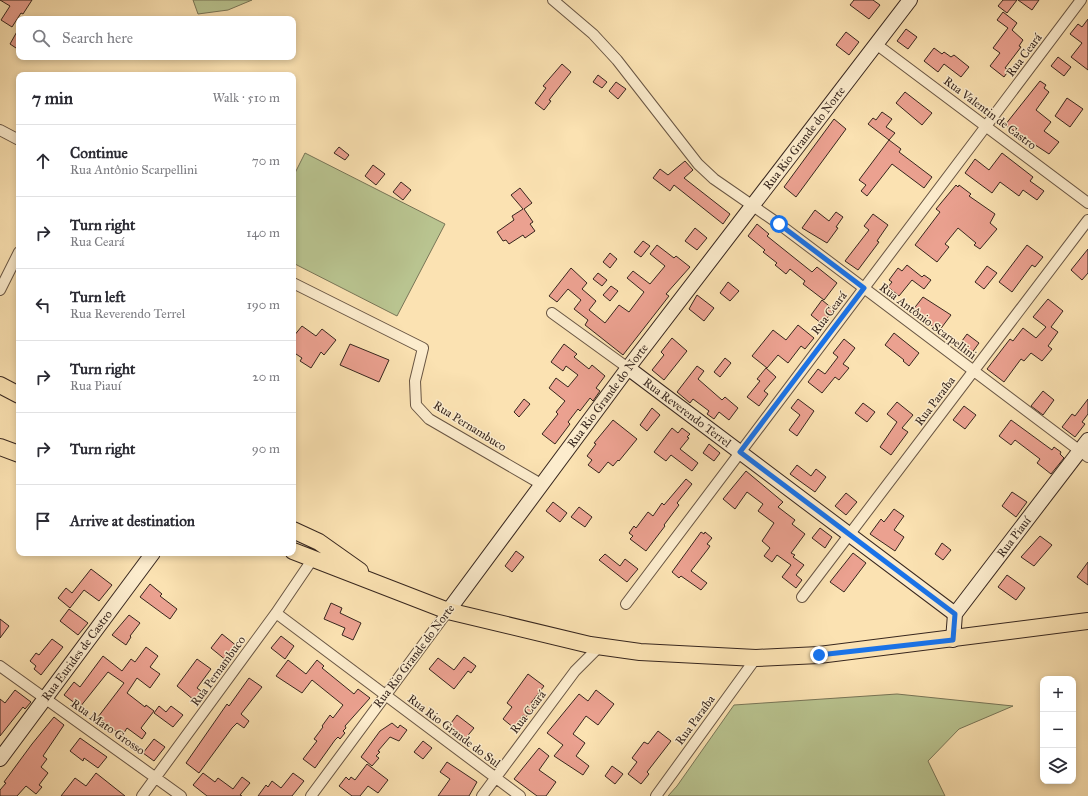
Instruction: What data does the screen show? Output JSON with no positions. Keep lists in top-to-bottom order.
{
  "streets": {
    "street": [
      "Rua Ceará",
      "Rua Valentin de Castro",
      "Rua Rio Grande do Norte",
      "Rua Antônio Scarpellini",
      "Rua Paraíba",
      "Rua Reverendo Terrel",
      "Rua Pernambuco",
      "Rua Piauí",
      "Rua Eurides de Castro",
      "Rua Mato Grosso",
      "Rua Rio Grande do Sul"
    ]
  },
  "crossings": [
    ["Rua Ceará", "Rua Valentin de Castro"],
    ["Rua Ceará", "Rua Antônio Scarpellini"],
    ["Rua Ceará", "Rua Reverendo Terrel"],
    ["Rua Ceará", "Rua Rio Grande do Sul"],
    ["Rua Valentin de Castro", "Rua Rio Grande do Norte"],
    ["Rua Rio Grande do Norte", "Rua Antônio Scarpellini"],
    ["Rua Rio Grande do Norte", "Rua Reverendo Terrel"],
    ["Rua Rio Grande do Norte", "Rua Pernambuco"],
    ["Rua Rio Grande do Norte", "Rua Rio Grande do Sul"],
    ["Rua Antônio Scarpellini", "Rua Paraíba"],
    ["Rua Antônio Scarpellini", "Rua Piauí"],
    ["Rua Paraíba", "Rua Reverendo Terrel"],
    ["Rua Reverendo Terrel", "Rua Piauí"],
    ["Rua Pernambuco", "Rua Mato Grosso"],
    ["Rua Pernambuco", "Rua Rio Grande do Sul"],
    ["Rua Eurides de Castro", "Rua Mato Grosso"]
  ],
  "page": {
    "search": "Search here",
    "heading": ["7 min", "Walk · 510 m"],
    "list": [
      ["Continue", "Rua Antônio Scarpellini", "70 m"],
      ["Turn right", "Rua Ceará", "140 m"],
      ["Turn left", "Rua Reverendo Terrel", "190 m"],
      ["Turn right", "Rua Piauí", "20 m"],
      ["Turn right", "90 m"],
      "Arrive at destination"
    ],
    "map_buttons": ["+", "−"]
  }
}
